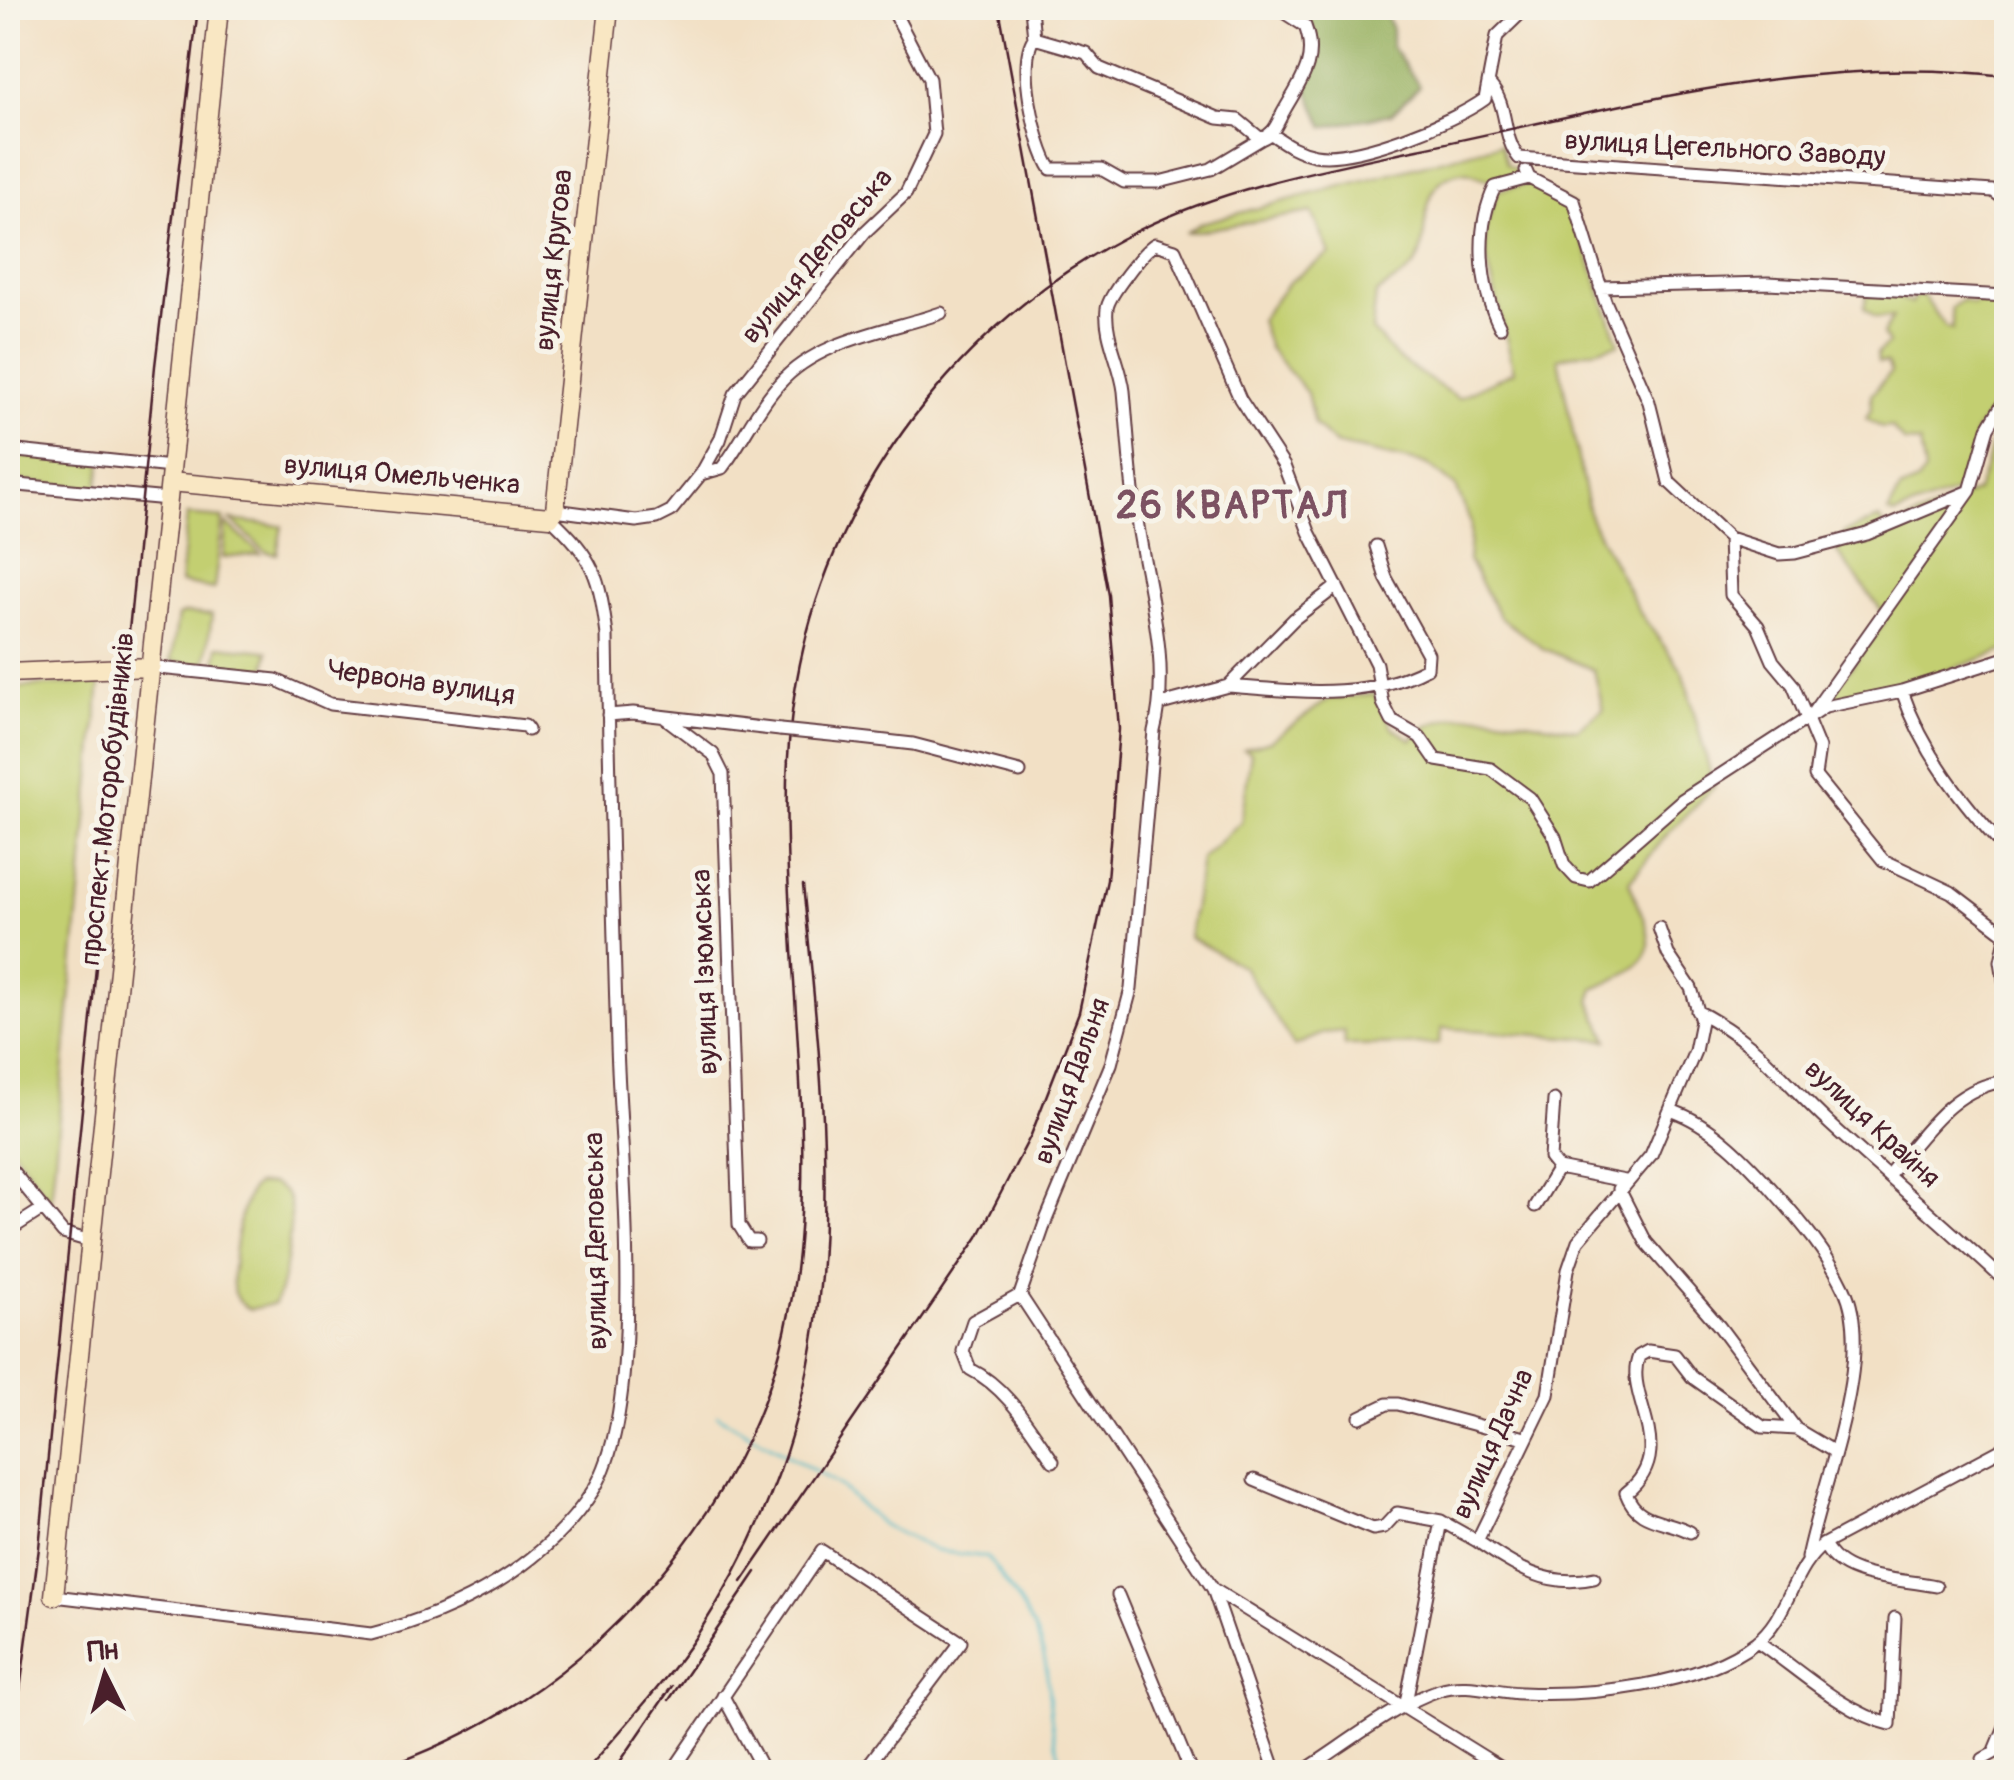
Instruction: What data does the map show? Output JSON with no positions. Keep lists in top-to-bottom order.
{
  "streets": {
    "street": [
      "вулиця Цегельного Заводу",
      "вулиця Деповська",
      "вулиця Кругова",
      "вулиця Омельченка",
      "Червона вулиця",
      "проспект Моторобудівників",
      "вулиця Ізюмська",
      "вулиця Дальня",
      "вулиця Крайня",
      "вулиця Дачна"
    ]
  },
  "crossings": [
    ["вулиця Деповська", "вулиця Кругова"],
    ["вулиця Деповська", "вулиця Омельченка"],
    ["вулиця Деповська", "проспект Моторобудівників"],
    ["вулиця Кругова", "вулиця Омельченка"],
    ["вулиця Омельченка", "проспект Моторобудівників"],
    ["Червона вулиця", "проспект Моторобудівників"],
    ["вулиця Крайня", "вулиця Дачна"]
  ],
  "districts": ["26 КВАРТАЛ"],
  "north": "top"
}
